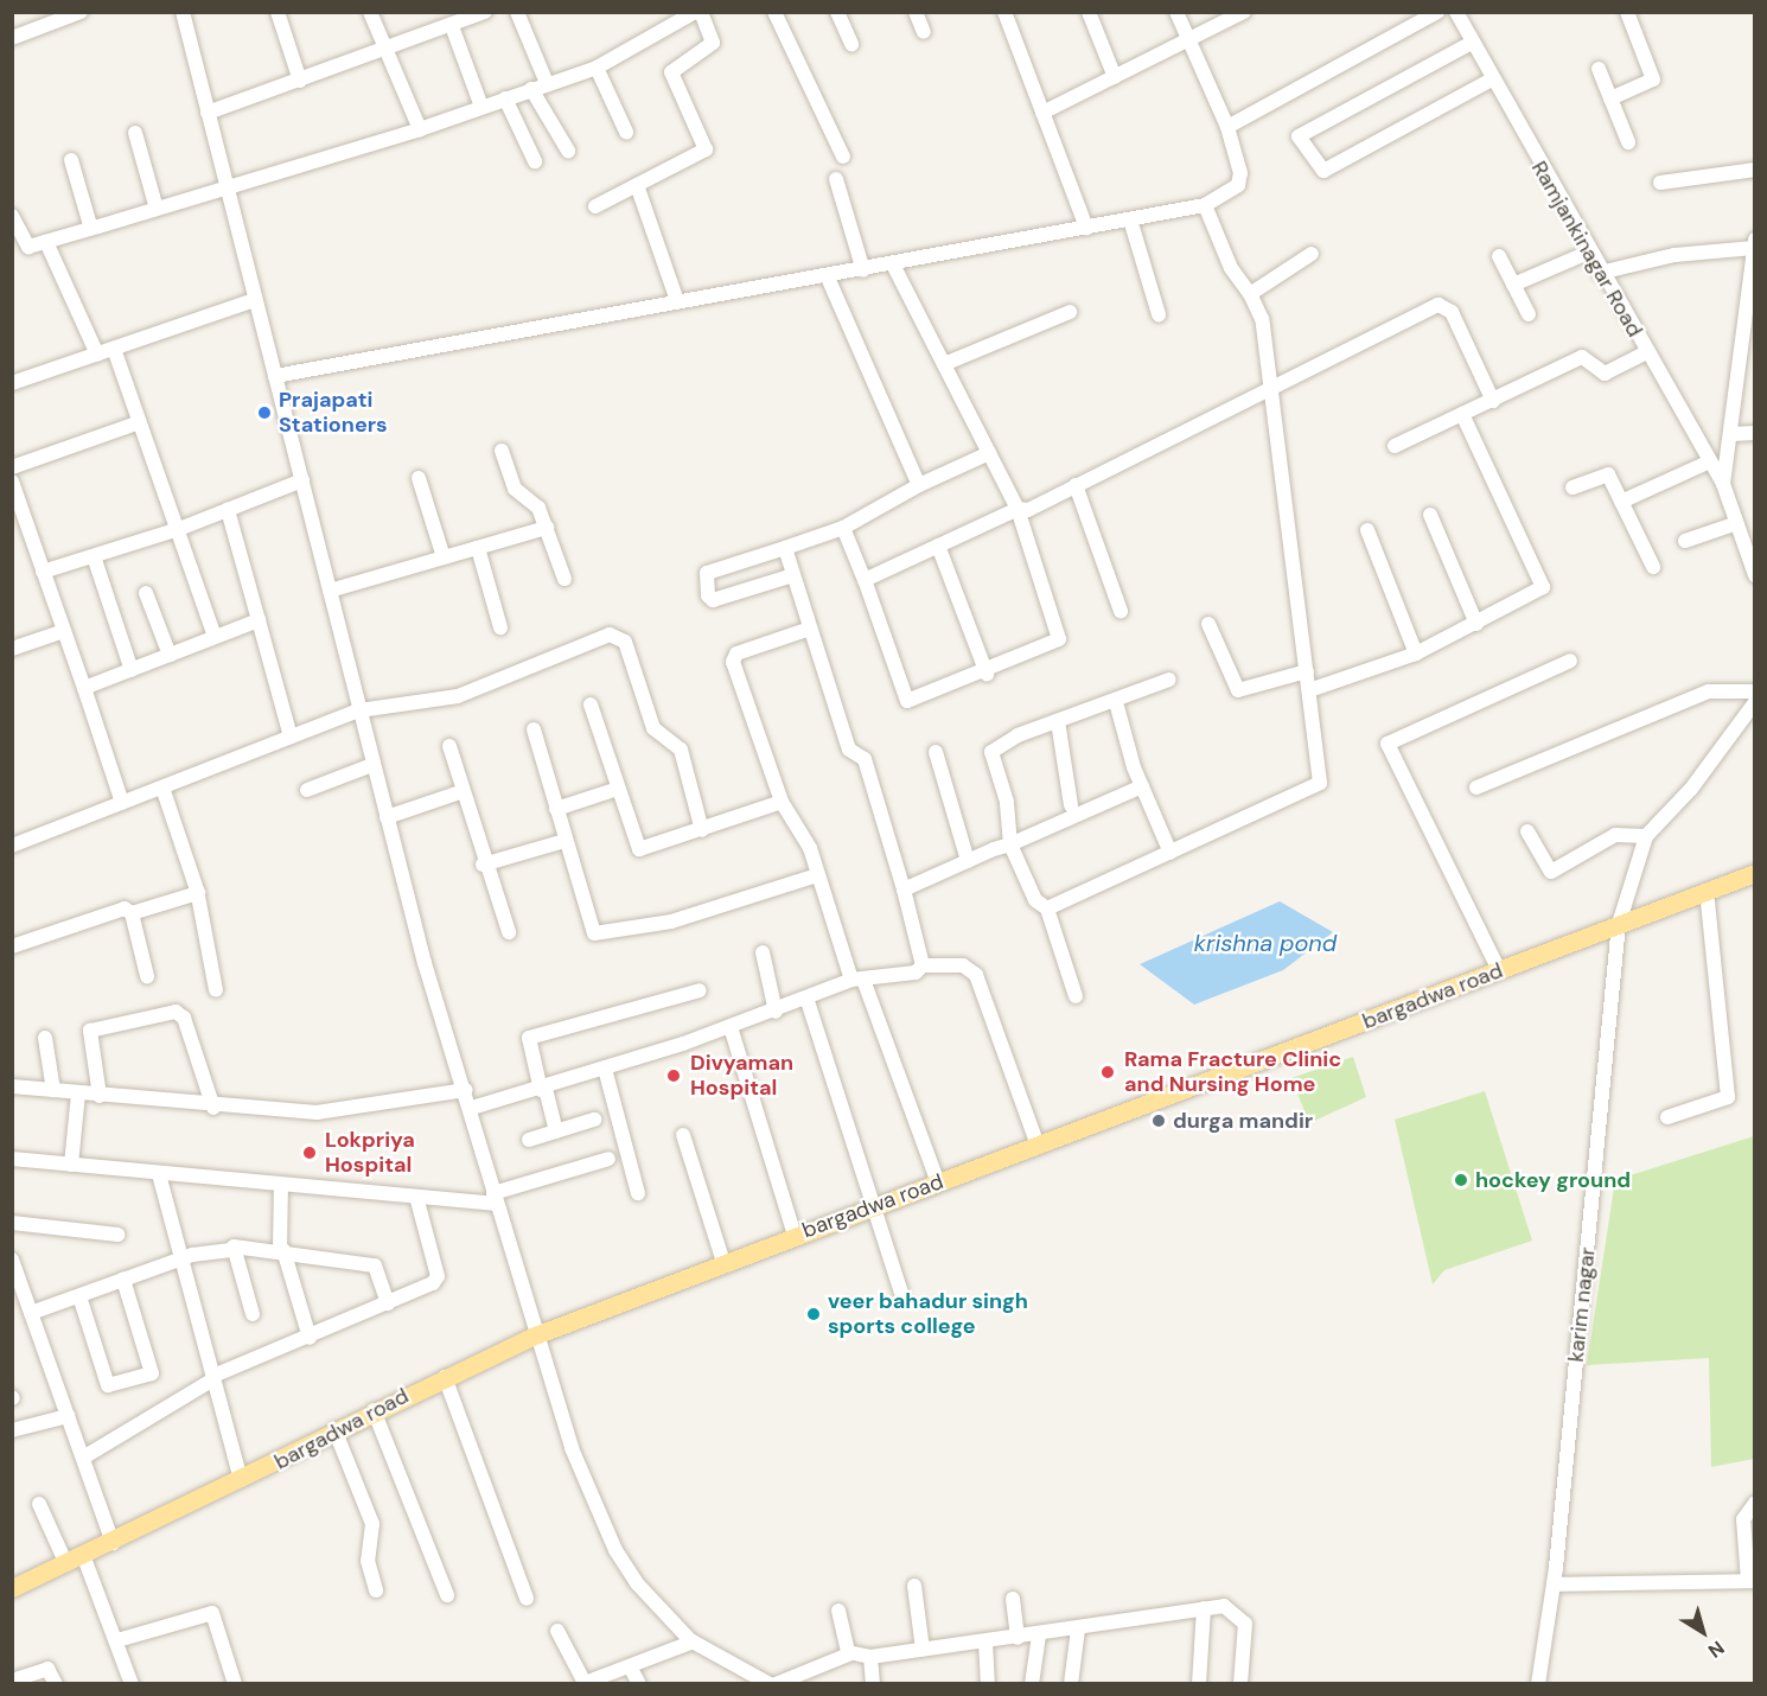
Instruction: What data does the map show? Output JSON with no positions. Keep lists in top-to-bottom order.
{
  "streets": {
    "main road": ["bargadwa road"],
    "street": ["Ramjankinagar Road", "karim nagar"]
  },
  "crossings": [
    ["bargadwa road", "karim nagar"]
  ],
  "water": ["krishna pond"],
  "places": [
    "Prajapati Stationers",
    "Rama Fracture Clinic and Nursing Home",
    "Divyaman Hospital",
    "durga mandir",
    "Lokpriya Hospital",
    "hockey ground",
    "veer bahadur singh sports college"
  ],
  "north": "bottom right"
}
